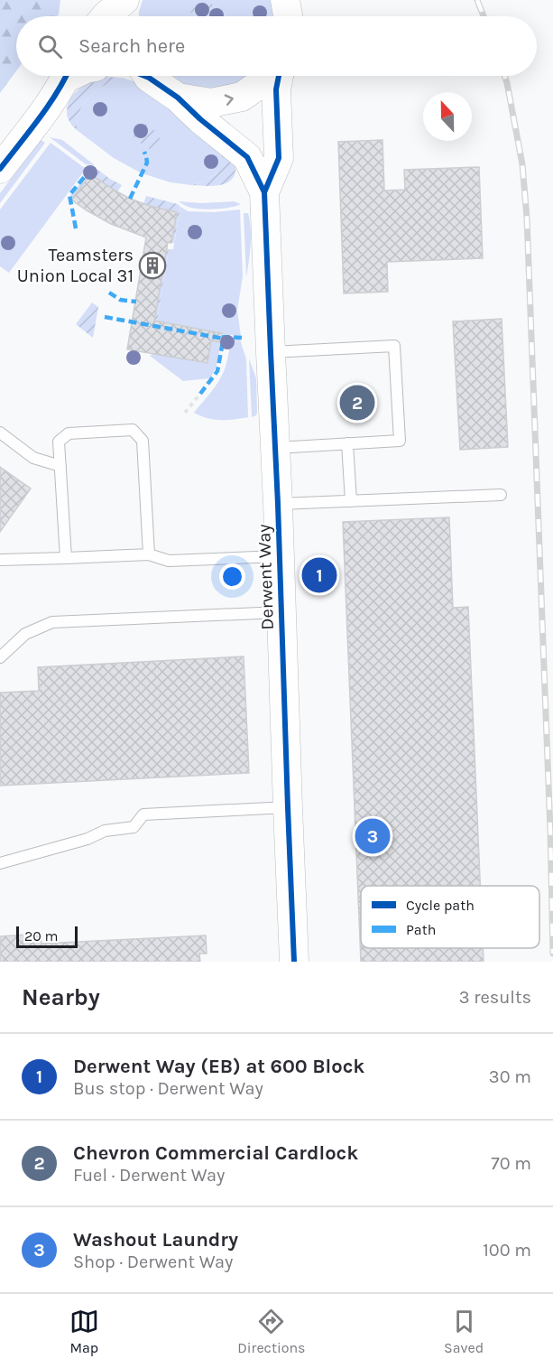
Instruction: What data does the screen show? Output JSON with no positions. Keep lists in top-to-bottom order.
{
  "streets": {
    "street": ["Derwent Way"]
  },
  "places": {
    "building": ["Teamsters Union Local 31"]
  },
  "legend": ["Cycle path", "Path"],
  "scale_bar": "20 m",
  "north": "top",
  "page": {
    "search": "Search here",
    "pins": ["2", "1", "3"],
    "scale": "20 m",
    "heading": ["Nearby", "3 results"],
    "list": [
      {
        "mark": "1",
        "name": "Derwent Way (EB) at 600 Block",
        "note": "Bus stop · Derwent Way",
        "value": "30 m"
      },
      {
        "mark": "2",
        "name": "Chevron Commercial Cardlock",
        "note": "Fuel · Derwent Way",
        "value": "70 m"
      },
      {
        "mark": "3",
        "name": "Washout Laundry",
        "note": "Shop · Derwent Way",
        "value": "100 m"
      }
    ],
    "nav": ["Map", "Directions", "Saved"]
  }
}
